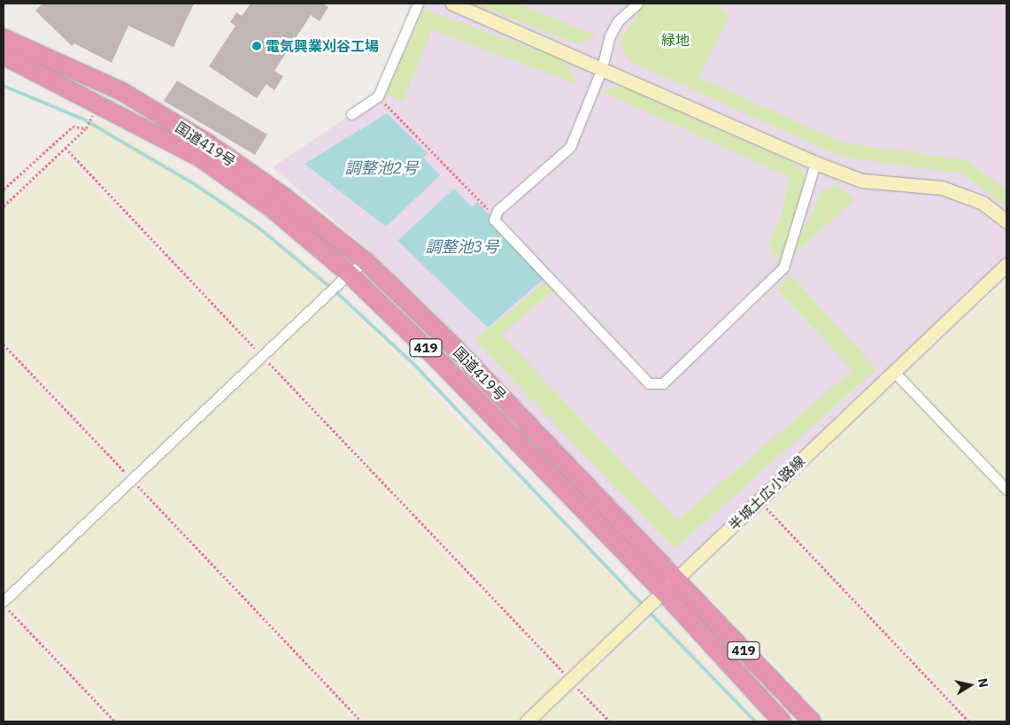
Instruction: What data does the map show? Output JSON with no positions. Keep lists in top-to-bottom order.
{
  "streets": {
    "highway": ["国道419号", "419"],
    "main road": ["半城土広小路線"]
  },
  "crossings": [
    ["国道419号", "半城土広小路線"]
  ],
  "water": ["調整池2号", "調整池3号"],
  "parks": ["緑地"],
  "places": ["電気興業刈谷工場"],
  "north": "right"
}
